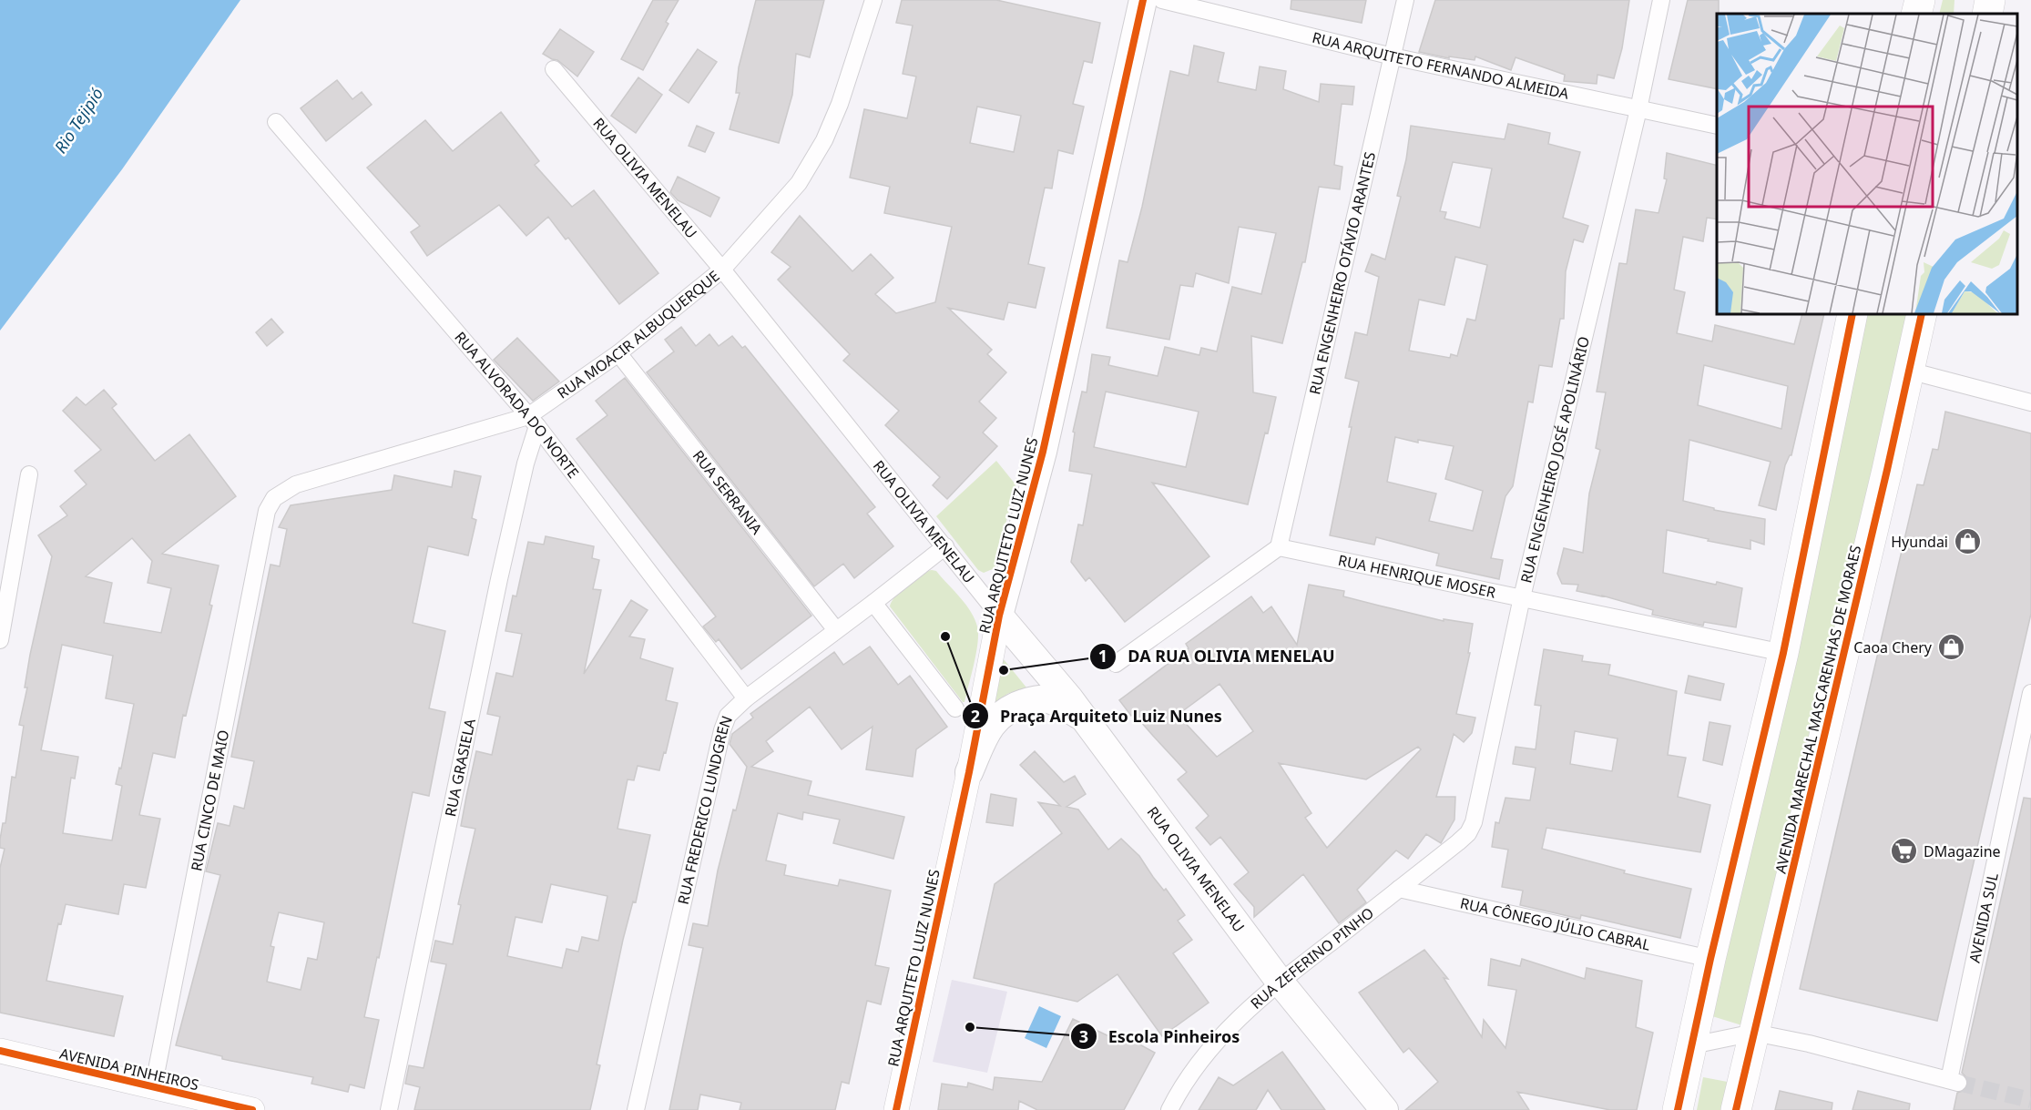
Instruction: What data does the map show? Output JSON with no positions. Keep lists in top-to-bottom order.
{
  "streets": {
    "highway": ["AVENIDA MARECHAL MASCARENHAS DE MORAES"],
    "main road": ["RUA OLIVIA MENELAU", "RUA ARQUITETO LUIZ NUNES", "AVENIDA PINHEIROS"],
    "street": [
      "RUA ARQUITETO FERNANDO ALMEIDA",
      "RUA ENGENHEIRO OTÁVIO ARANTES",
      "RUA MOACIR ALBUQUERQUE",
      "RUA ALVORADA DO NORTE",
      "RUA ENGENHEIRO JOSÉ APOLINÁRIO",
      "RUA SERRANIA",
      "RUA HENRIQUE MOSER",
      "RUA GRASIELA",
      "RUA CINCO DE MAIO",
      "RUA FREDERICO LUNDGREN",
      "AVENIDA SUL",
      "RUA CÔNEGO JÚLIO CABRAL",
      "RUA ZEFERINO PINHO"
    ]
  },
  "crossings": [
    ["RUA ARQUITETO FERNANDO ALMEIDA", "RUA ENGENHEIRO OTÁVIO ARANTES"],
    ["RUA ARQUITETO FERNANDO ALMEIDA", "RUA ENGENHEIRO JOSÉ APOLINÁRIO"],
    ["RUA OLIVIA MENELAU", "RUA MOACIR ALBUQUERQUE"],
    ["RUA OLIVIA MENELAU", "RUA ARQUITETO LUIZ NUNES"],
    ["RUA OLIVIA MENELAU", "RUA FREDERICO LUNDGREN"],
    ["RUA OLIVIA MENELAU", "RUA ZEFERINO PINHO"],
    ["RUA ENGENHEIRO OTÁVIO ARANTES", "RUA HENRIQUE MOSER"],
    ["RUA MOACIR ALBUQUERQUE", "RUA ALVORADA DO NORTE"],
    ["RUA MOACIR ALBUQUERQUE", "RUA SERRANIA"],
    ["RUA MOACIR ALBUQUERQUE", "RUA GRASIELA"],
    ["RUA MOACIR ALBUQUERQUE", "RUA CINCO DE MAIO"],
    ["RUA ALVORADA DO NORTE", "RUA GRASIELA"],
    ["RUA ALVORADA DO NORTE", "RUA FREDERICO LUNDGREN"],
    ["RUA ENGENHEIRO JOSÉ APOLINÁRIO", "RUA HENRIQUE MOSER"],
    ["RUA ENGENHEIRO JOSÉ APOLINÁRIO", "RUA CÔNEGO JÚLIO CABRAL"],
    ["RUA ENGENHEIRO JOSÉ APOLINÁRIO", "RUA ZEFERINO PINHO"],
    ["RUA SERRANIA", "RUA FREDERICO LUNDGREN"],
    ["AVENIDA MARECHAL MASCARENHAS DE MORAES", "AVENIDA SUL"],
    ["RUA CINCO DE MAIO", "AVENIDA PINHEIROS"],
    ["RUA CÔNEGO JÚLIO CABRAL", "RUA ZEFERINO PINHO"]
  ],
  "water": ["Rio Tejipió"],
  "places": {
    "shop": ["Hyundai", "Caoa Chery"],
    "other": ["Praça Arquiteto Luiz Nunes", "DA RUA OLIVIA MENELAU", "Escola Pinheiros"],
    "supermarket": ["DMagazine"]
  }
}
